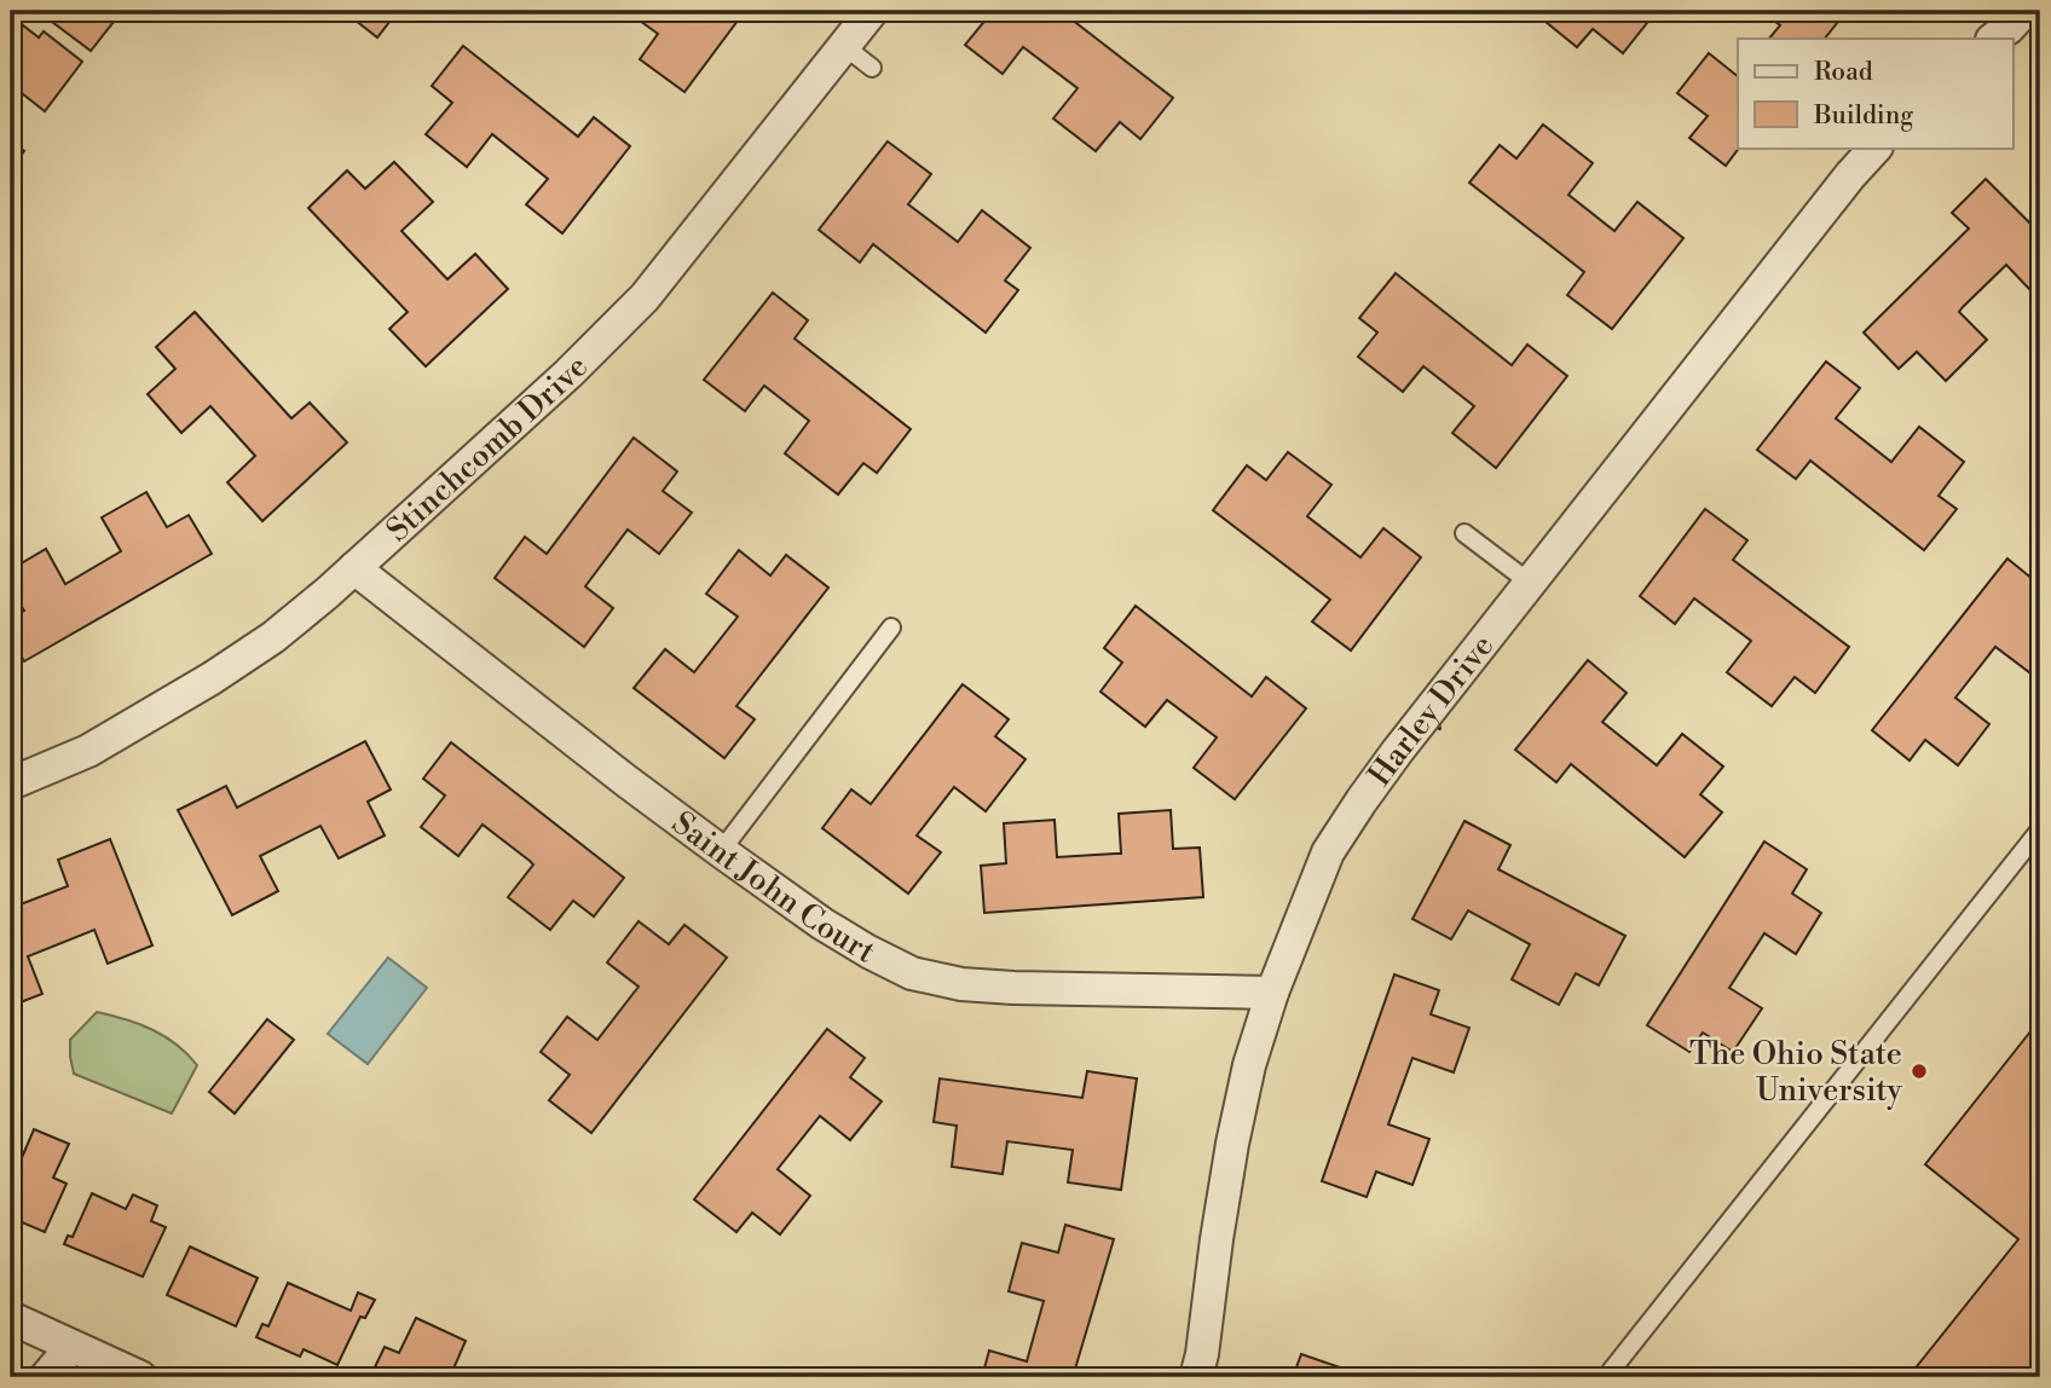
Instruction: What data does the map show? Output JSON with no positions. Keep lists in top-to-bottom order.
{
  "streets": {
    "street": ["Stinchcomb Drive", "Harley Drive", "Saint John Court"]
  },
  "crossings": [
    ["Stinchcomb Drive", "Saint John Court"],
    ["Harley Drive", "Saint John Court"]
  ],
  "places": ["The Ohio State University"],
  "legend": ["Road", "Building"]
}
